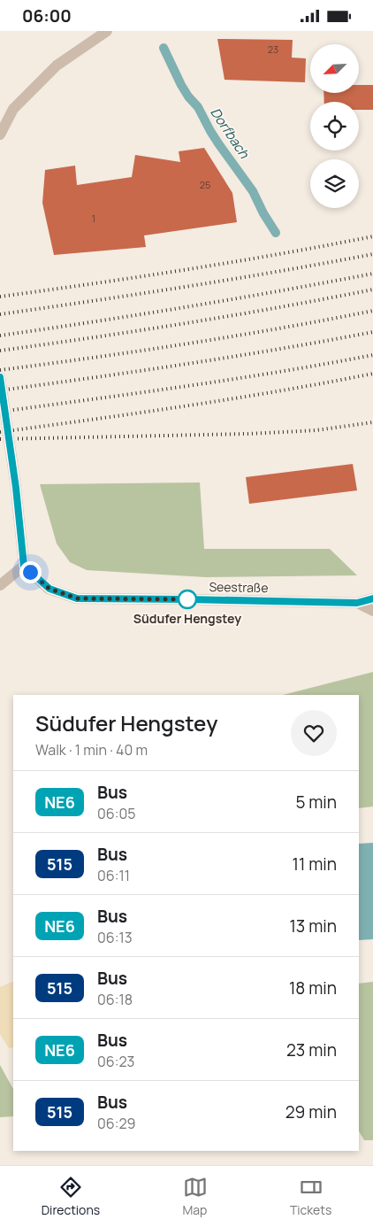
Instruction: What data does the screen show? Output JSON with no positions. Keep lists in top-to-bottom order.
{
  "streets": {
    "street": ["Seestraße"]
  },
  "water": ["Dorfbach"],
  "places": ["Südufer Hengstey"],
  "lines": ["bus line NE6"],
  "house_numbers": ["23", "25", "1"],
  "north": "bottom left",
  "page": {
    "status": "06:00",
    "heading": ["Südufer Hengstey", "Walk · 1 min · 40 m"],
    "list": [
      {
        "mark": "NE6",
        "name": "Bus",
        "note": "06:05",
        "value": "5 min"
      },
      {
        "mark": "515",
        "name": "Bus",
        "note": "06:11",
        "value": "11 min"
      },
      {
        "mark": "NE6",
        "name": "Bus",
        "note": "06:13",
        "value": "13 min"
      },
      {
        "mark": "515",
        "name": "Bus",
        "note": "06:18",
        "value": "18 min"
      },
      {
        "mark": "NE6",
        "name": "Bus",
        "note": "06:23",
        "value": "23 min"
      },
      {
        "mark": "515",
        "name": "Bus",
        "note": "06:29",
        "value": "29 min"
      }
    ],
    "tabs": ["Directions", "Map", "Tickets"]
  }
}
